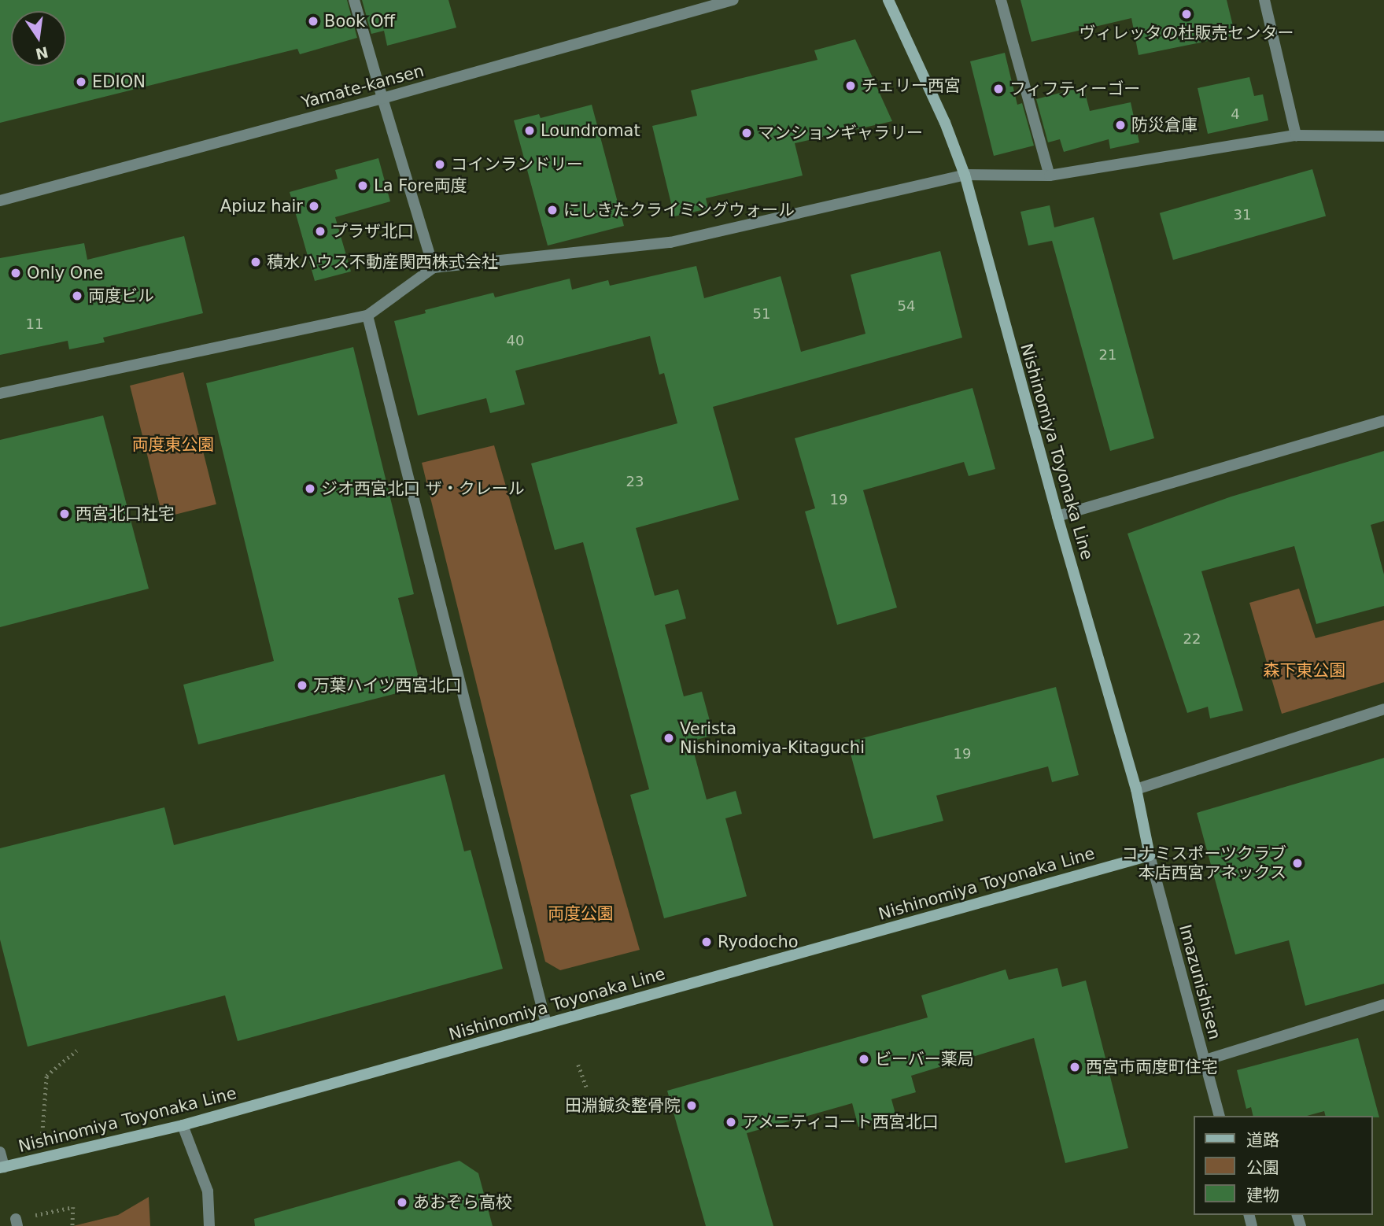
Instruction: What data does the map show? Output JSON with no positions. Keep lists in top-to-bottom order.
{
  "streets": {
    "main road": ["Nishinomiya Toyonaka Line"],
    "street": ["Yamate-kansen", "Imazunishisen"]
  },
  "crossings": [
    ["Nishinomiya Toyonaka Line", "Imazunishisen"]
  ],
  "parks": ["両度東公園", "森下東公園", "両度公園"],
  "places": [
    "ヴィレッタの杜販売センター",
    "Book Off",
    "EDION",
    "チェリー西宮",
    "フィフティーゴー",
    "防災倉庫",
    "Loundromat",
    "マンションギャラリー",
    "コインランドリー",
    "La Fore両度",
    "Apiuz hair",
    "にしきたクライミングウォール",
    "プラザ北口",
    "積水ハウス不動産関西株式会社",
    "Only One",
    "両度ビル",
    "ジオ西宮北口 ザ・クレール",
    "西宮北口社宅",
    "万葉ハイツ西宮北口",
    "Verista Nishinomiya-Kitaguchi",
    "コナミスポーツクラブ 本店西宮アネックス",
    "Ryodocho",
    "ビーバー薬局",
    "西宮市両度町住宅",
    "田淵鍼灸整骨院",
    "アメニティコート西宮北口",
    "あおぞら高校"
  ],
  "house_numbers": [
    "4",
    "31",
    "54",
    "51",
    "11",
    "40",
    "21",
    "23",
    "19",
    "22",
    "19"
  ],
  "legend": ["道路", "公園", "建物"],
  "north": "bottom"
}
